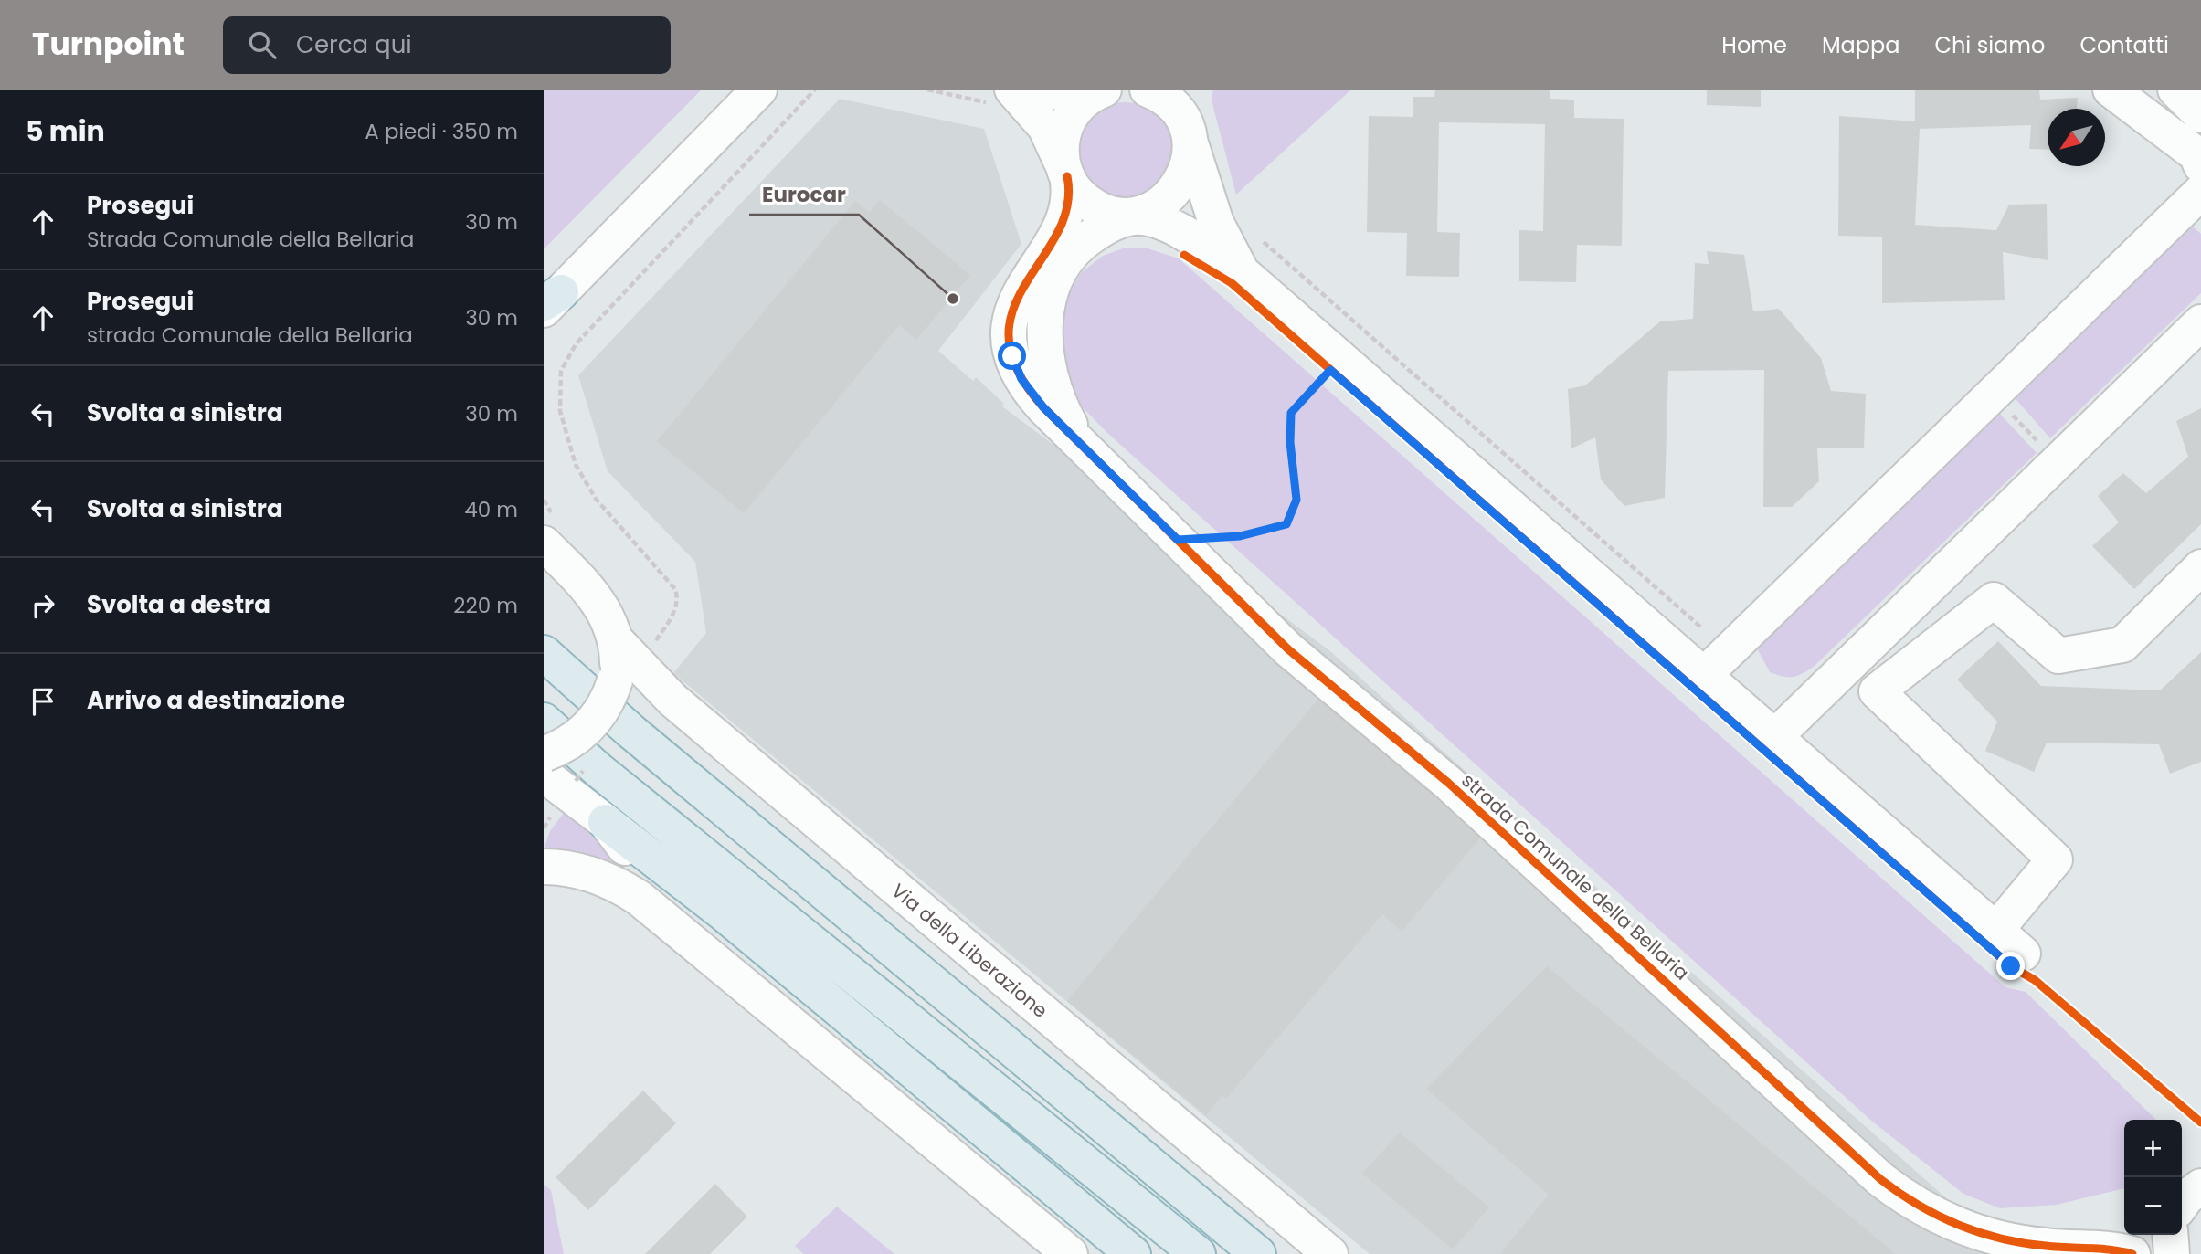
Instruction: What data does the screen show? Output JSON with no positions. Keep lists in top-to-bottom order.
{
  "streets": {
    "street": ["strada Comunale della Bellaria", "Via della Liberazione"]
  },
  "places": ["Eurocar"],
  "north": "bottom left",
  "page": {
    "header": "Turnpoint",
    "search": "Cerca qui",
    "nav": [
      "Home",
      "Mappa",
      "Chi siamo",
      "Contatti"
    ],
    "heading": ["5 min", "A piedi · 350 m"],
    "list": [
      ["Prosegui", "Strada Comunale della Bellaria", "30 m"],
      ["Prosegui", "strada Comunale della Bellaria", "30 m"],
      ["Svolta a sinistra", "30 m"],
      ["Svolta a sinistra", "40 m"],
      ["Svolta a destra", "220 m"],
      "Arrivo a destinazione"
    ],
    "map_buttons": ["+", "−"]
  }
}
